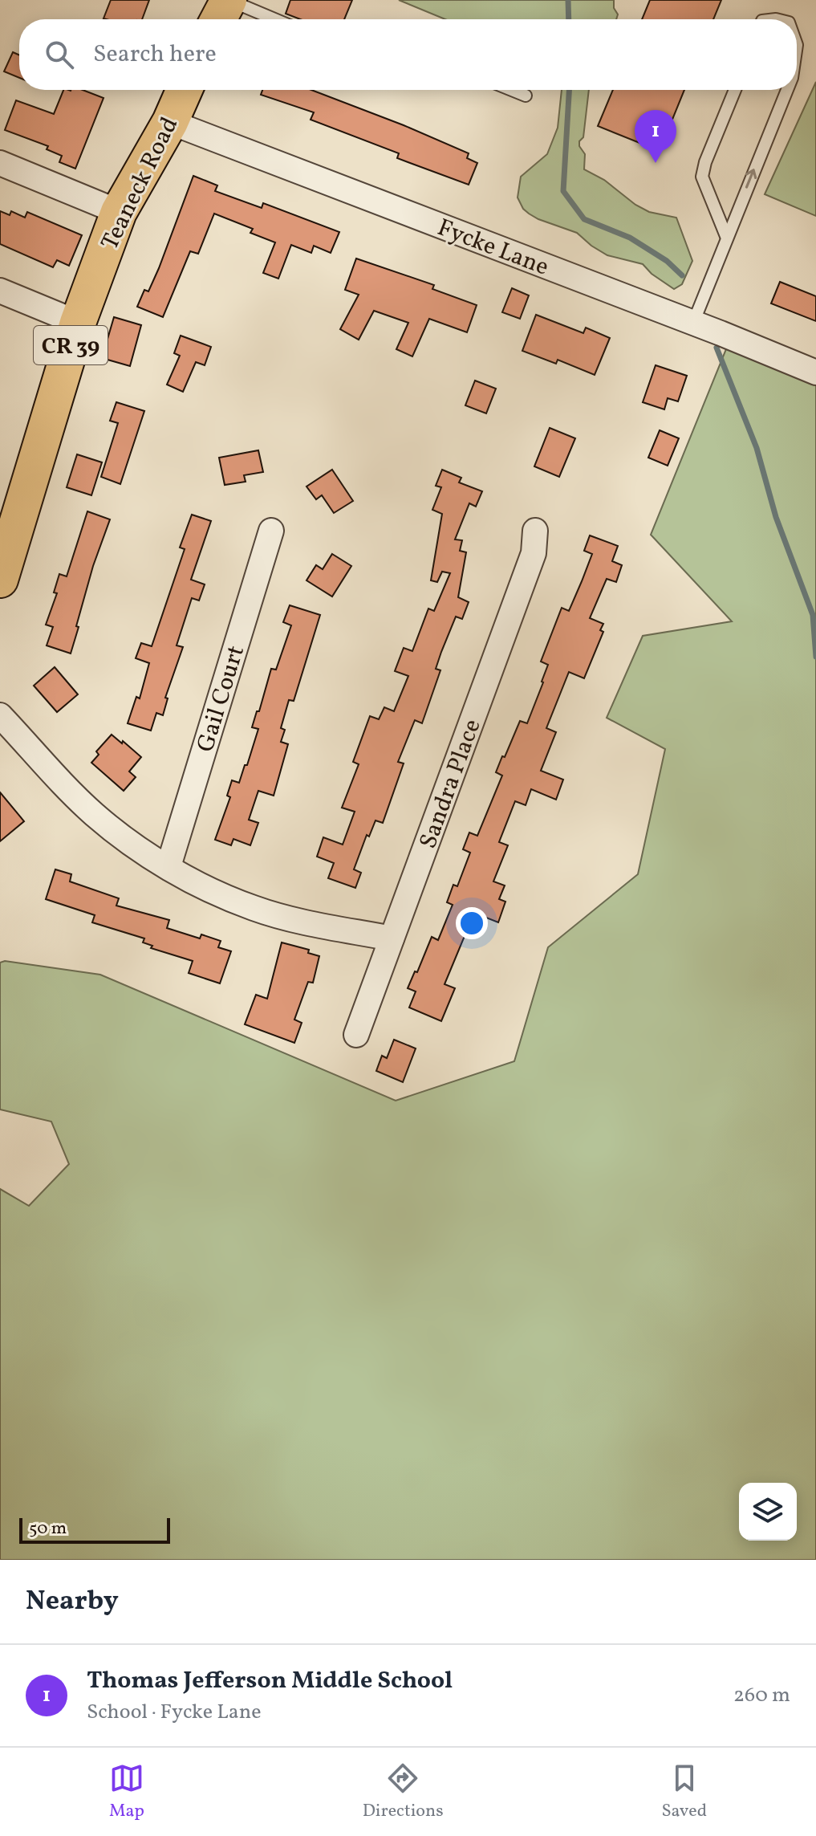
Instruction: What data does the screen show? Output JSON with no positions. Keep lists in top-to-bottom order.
{
  "streets": {
    "main road": ["Teaneck Road", "CR 39"],
    "street": ["Fycke Lane", "Gail Court", "Sandra Place"]
  },
  "crossings": [
    ["Teaneck Road", "Fycke Lane"]
  ],
  "scale_bar": "50 m",
  "page": {
    "search": "Search here",
    "pins": "1",
    "scale": "50 m",
    "heading": "Nearby",
    "list": [
      {
        "mark": "1",
        "name": "Thomas Jefferson Middle School",
        "note": "School · Fycke Lane",
        "value": "260 m"
      }
    ],
    "nav": ["Map", "Directions", "Saved"]
  }
}
